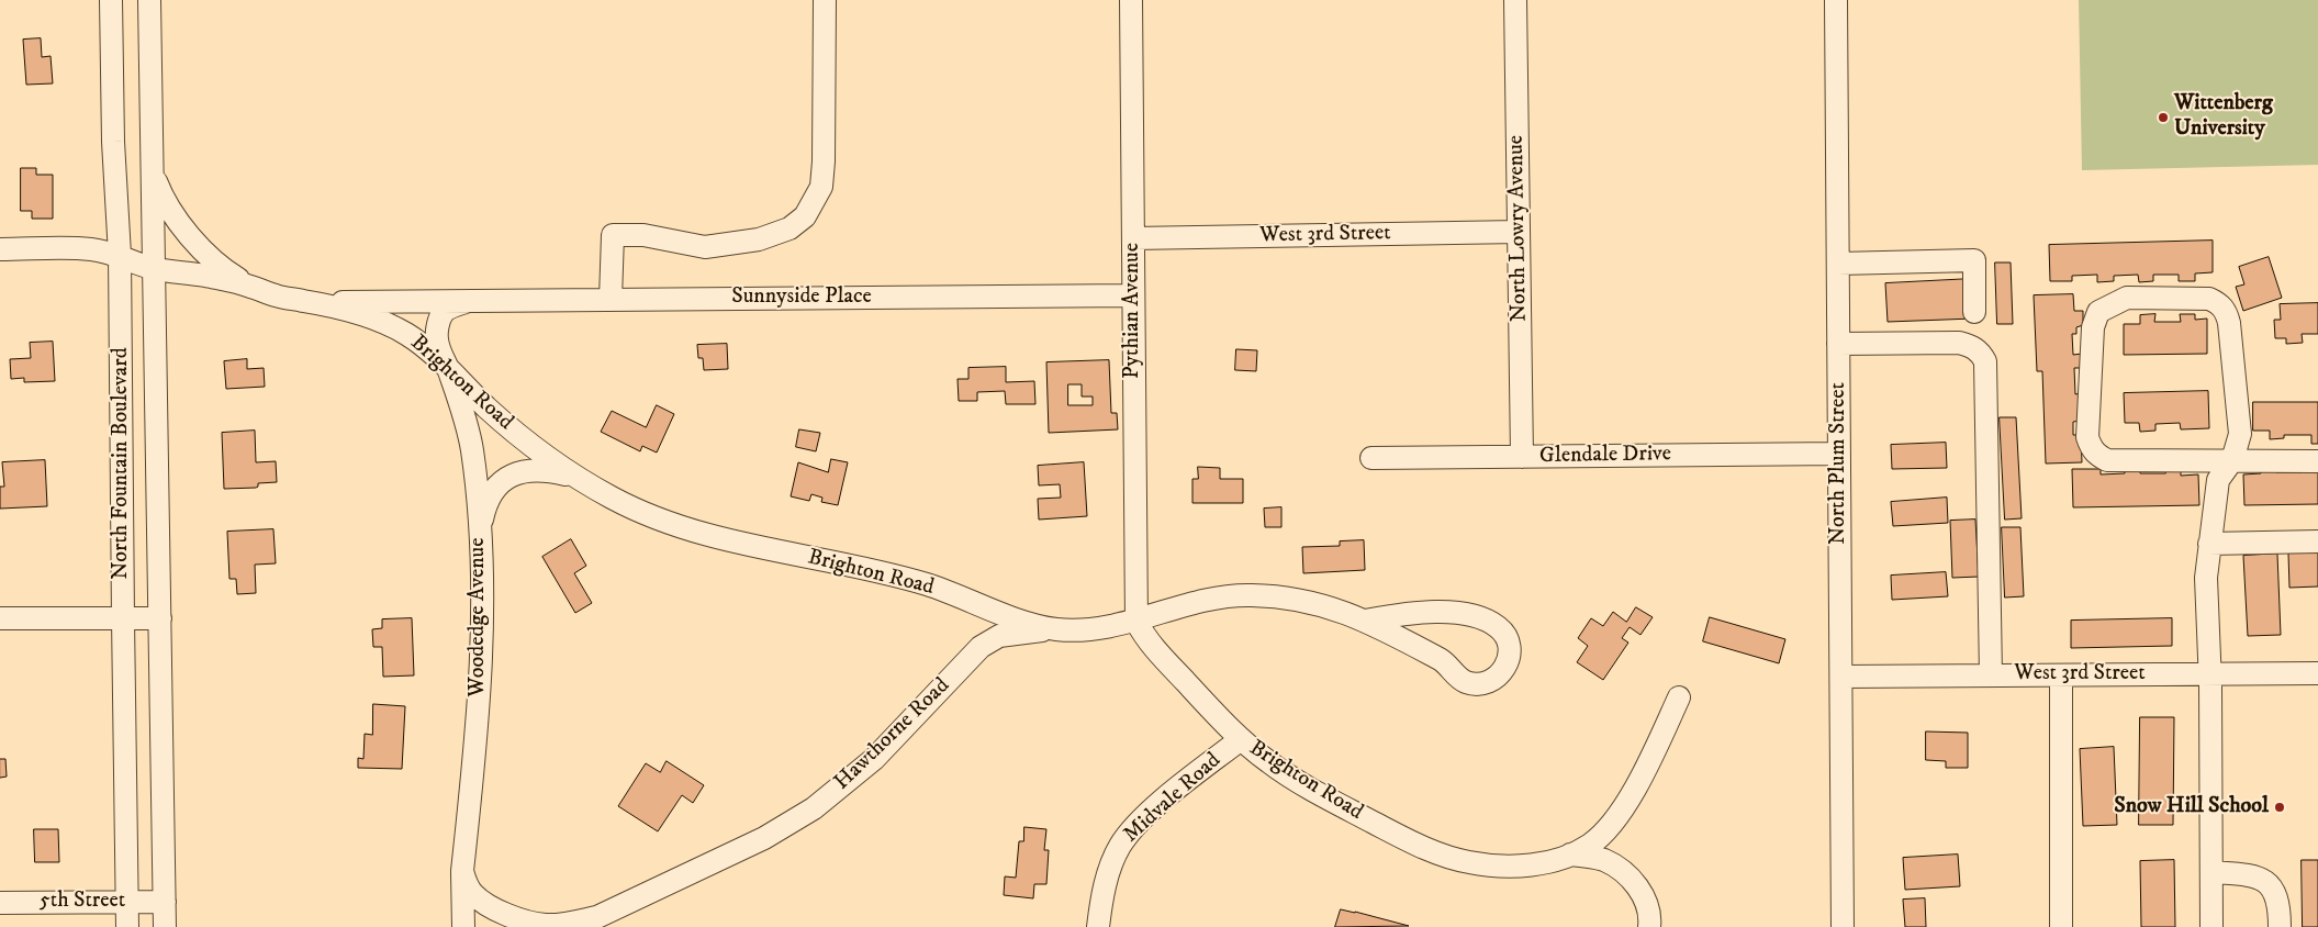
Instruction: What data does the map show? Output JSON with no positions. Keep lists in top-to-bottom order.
{
  "streets": {
    "street": [
      "North Lowry Avenue",
      "West 3rd Street",
      "Sunnyside Place",
      "Pythian Avenue",
      "Brighton Road",
      "Glendale Drive",
      "North Fountain Boulevard",
      "North Plum Street",
      "Woodedge Avenue",
      "Hawthorne Road",
      "Midvale Road",
      "5th Street"
    ]
  },
  "crossings": [
    ["North Lowry Avenue", "West 3rd Street"],
    ["North Lowry Avenue", "Glendale Drive"],
    ["West 3rd Street", "Pythian Avenue"],
    ["West 3rd Street", "North Plum Street"],
    ["Sunnyside Place", "Pythian Avenue"],
    ["Sunnyside Place", "Brighton Road"],
    ["Sunnyside Place", "Woodedge Avenue"],
    ["Pythian Avenue", "Brighton Road"],
    ["Brighton Road", "North Fountain Boulevard"],
    ["Brighton Road", "Woodedge Avenue"],
    ["Brighton Road", "Hawthorne Road"],
    ["Brighton Road", "Midvale Road"],
    ["Glendale Drive", "North Plum Street"],
    ["North Fountain Boulevard", "5th Street"]
  ],
  "places": ["Wittenberg University", "Snow Hill School"]
}
